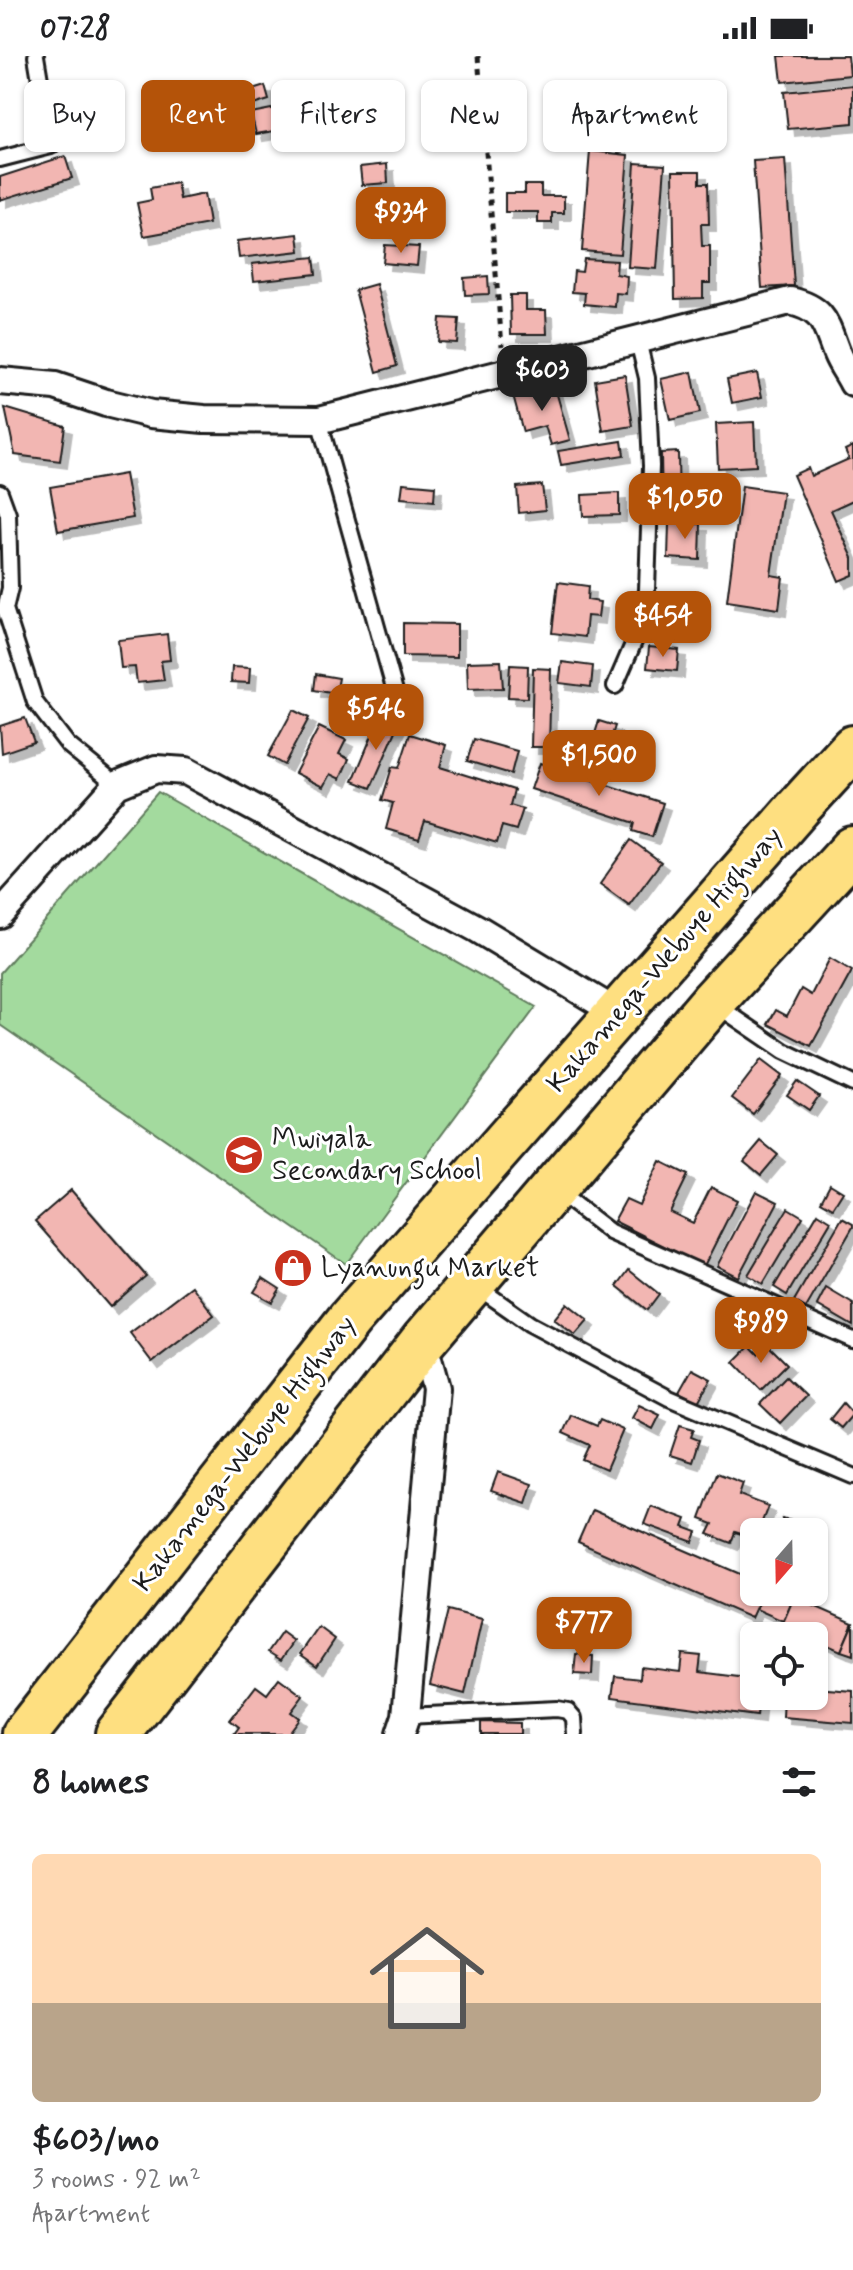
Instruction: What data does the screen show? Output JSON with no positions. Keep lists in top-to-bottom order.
{
  "streets": {
    "highway": ["Kakamega-Webuye Highway"]
  },
  "places": {
    "school or university": ["Mwiyala Secondary School"],
    "shop": ["Lyanungu Market"]
  },
  "north": "bottom",
  "page": {
    "status": "07:28",
    "chip": [
      "Buy",
      "Rent",
      "Filters",
      "New",
      "Apartment"
    ],
    "price": [
      "$934",
      "$603",
      "$1,050",
      "$454",
      "$546",
      "$1,500",
      "$989",
      "$777"
    ],
    "heading": "8 homes",
    "list": [
      {
        "name": "$603/mo",
        "note": "3 rooms · 92 m² · Apartment"
      }
    ]
  }
}
